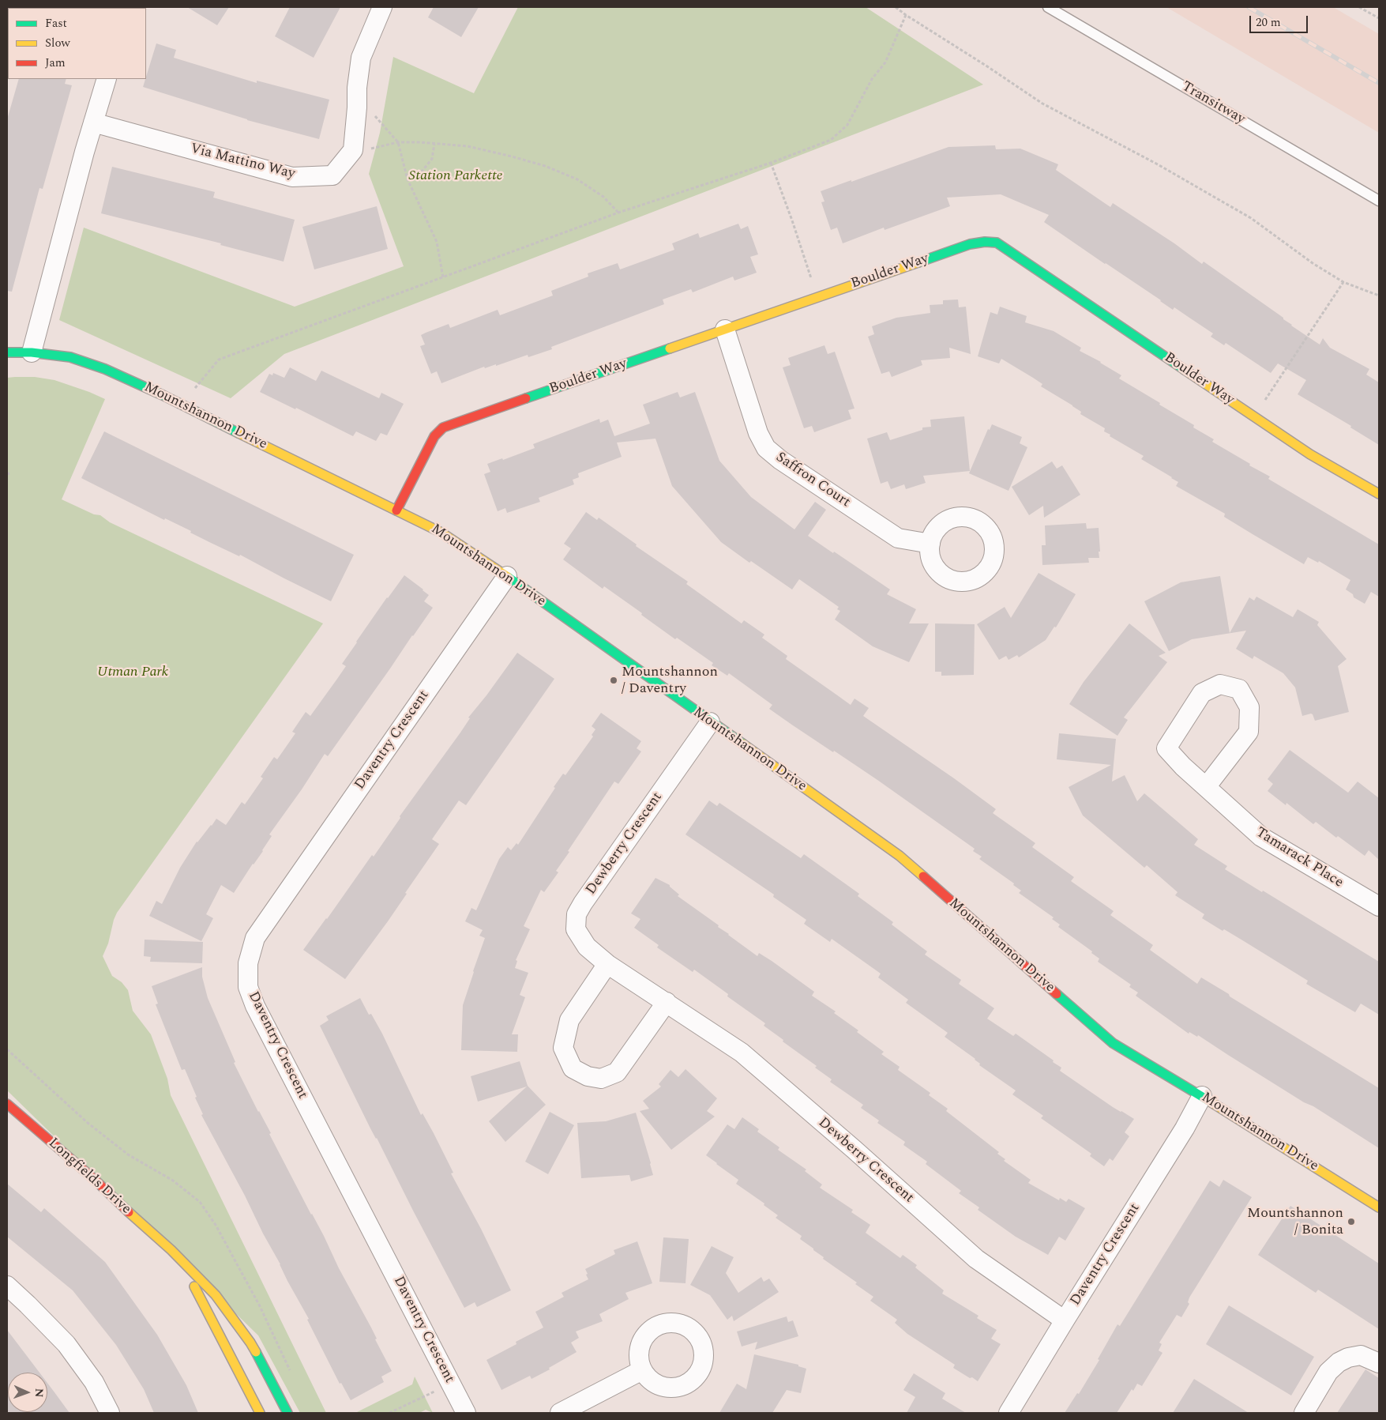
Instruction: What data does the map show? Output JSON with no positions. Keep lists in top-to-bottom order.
{
  "streets": {
    "street": [
      "Via Mattino Way",
      "Boulder Way",
      "Mountshannon Drive",
      "Saffron Court",
      "Daventry Crescent",
      "Dewberry Crescent",
      "Tamarack Place",
      "Longfields Drive"
    ],
    "lane": ["Transitway"]
  },
  "crossings": [
    ["Boulder Way", "Mountshannon Drive"],
    ["Boulder Way", "Saffron Court"],
    ["Mountshannon Drive", "Daventry Crescent"],
    ["Mountshannon Drive", "Dewberry Crescent"],
    ["Daventry Crescent", "Dewberry Crescent"]
  ],
  "parks": ["Station Parkette", "Utman Park"],
  "places": ["Mountshannon / Daventry", "Mountshannon / Bonita"],
  "legend": ["Fast", "Slow", "Jam"],
  "scale_bar": "20 m",
  "north": "right"
}
